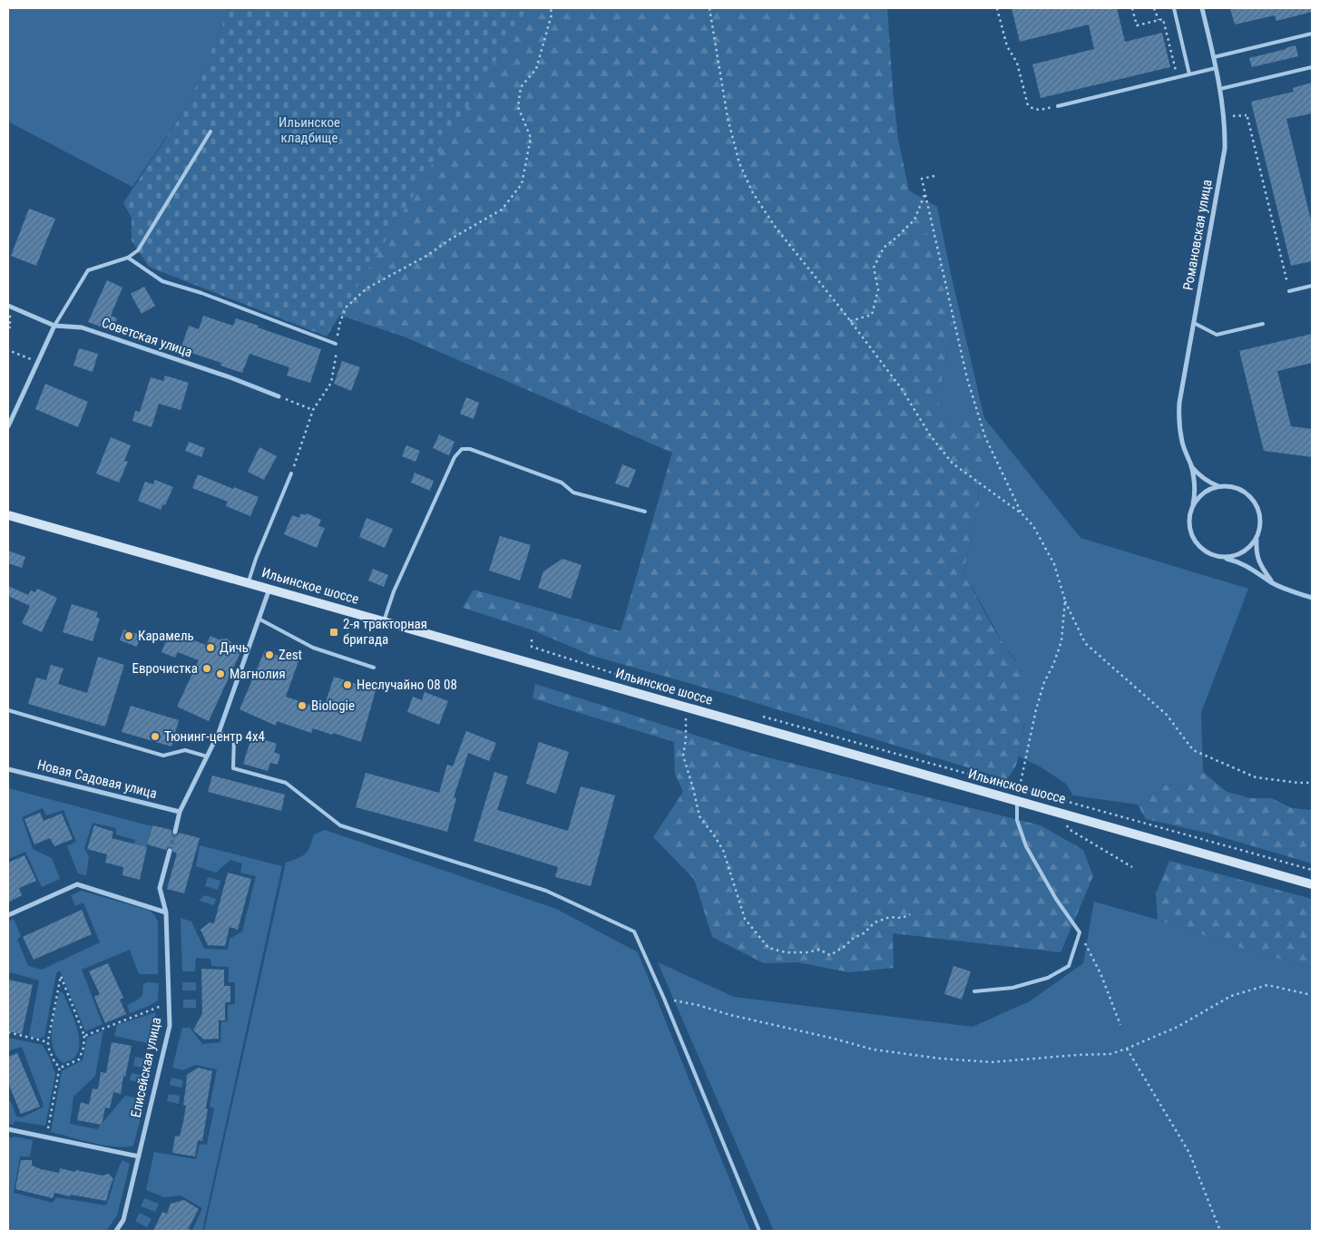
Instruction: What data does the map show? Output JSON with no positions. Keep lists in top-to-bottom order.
{
  "streets": {
    "main road": ["Ильинское шоссе"],
    "street": [
      "Романовская улица",
      "Советская улица",
      "Новая Садовая улица",
      "Елисейская улица"
    ]
  },
  "parks": ["Ильинское кладбище"],
  "places": {
    "transit": ["2-я тракторная бригада"],
    "other": [
      "Карамель",
      "Дичь",
      "Zest",
      "Еврочистка",
      "Магнолия",
      "Неслучайно 08 08",
      "Biologie",
      "Тюнинг-центр 4х4"
    ]
  }
}
